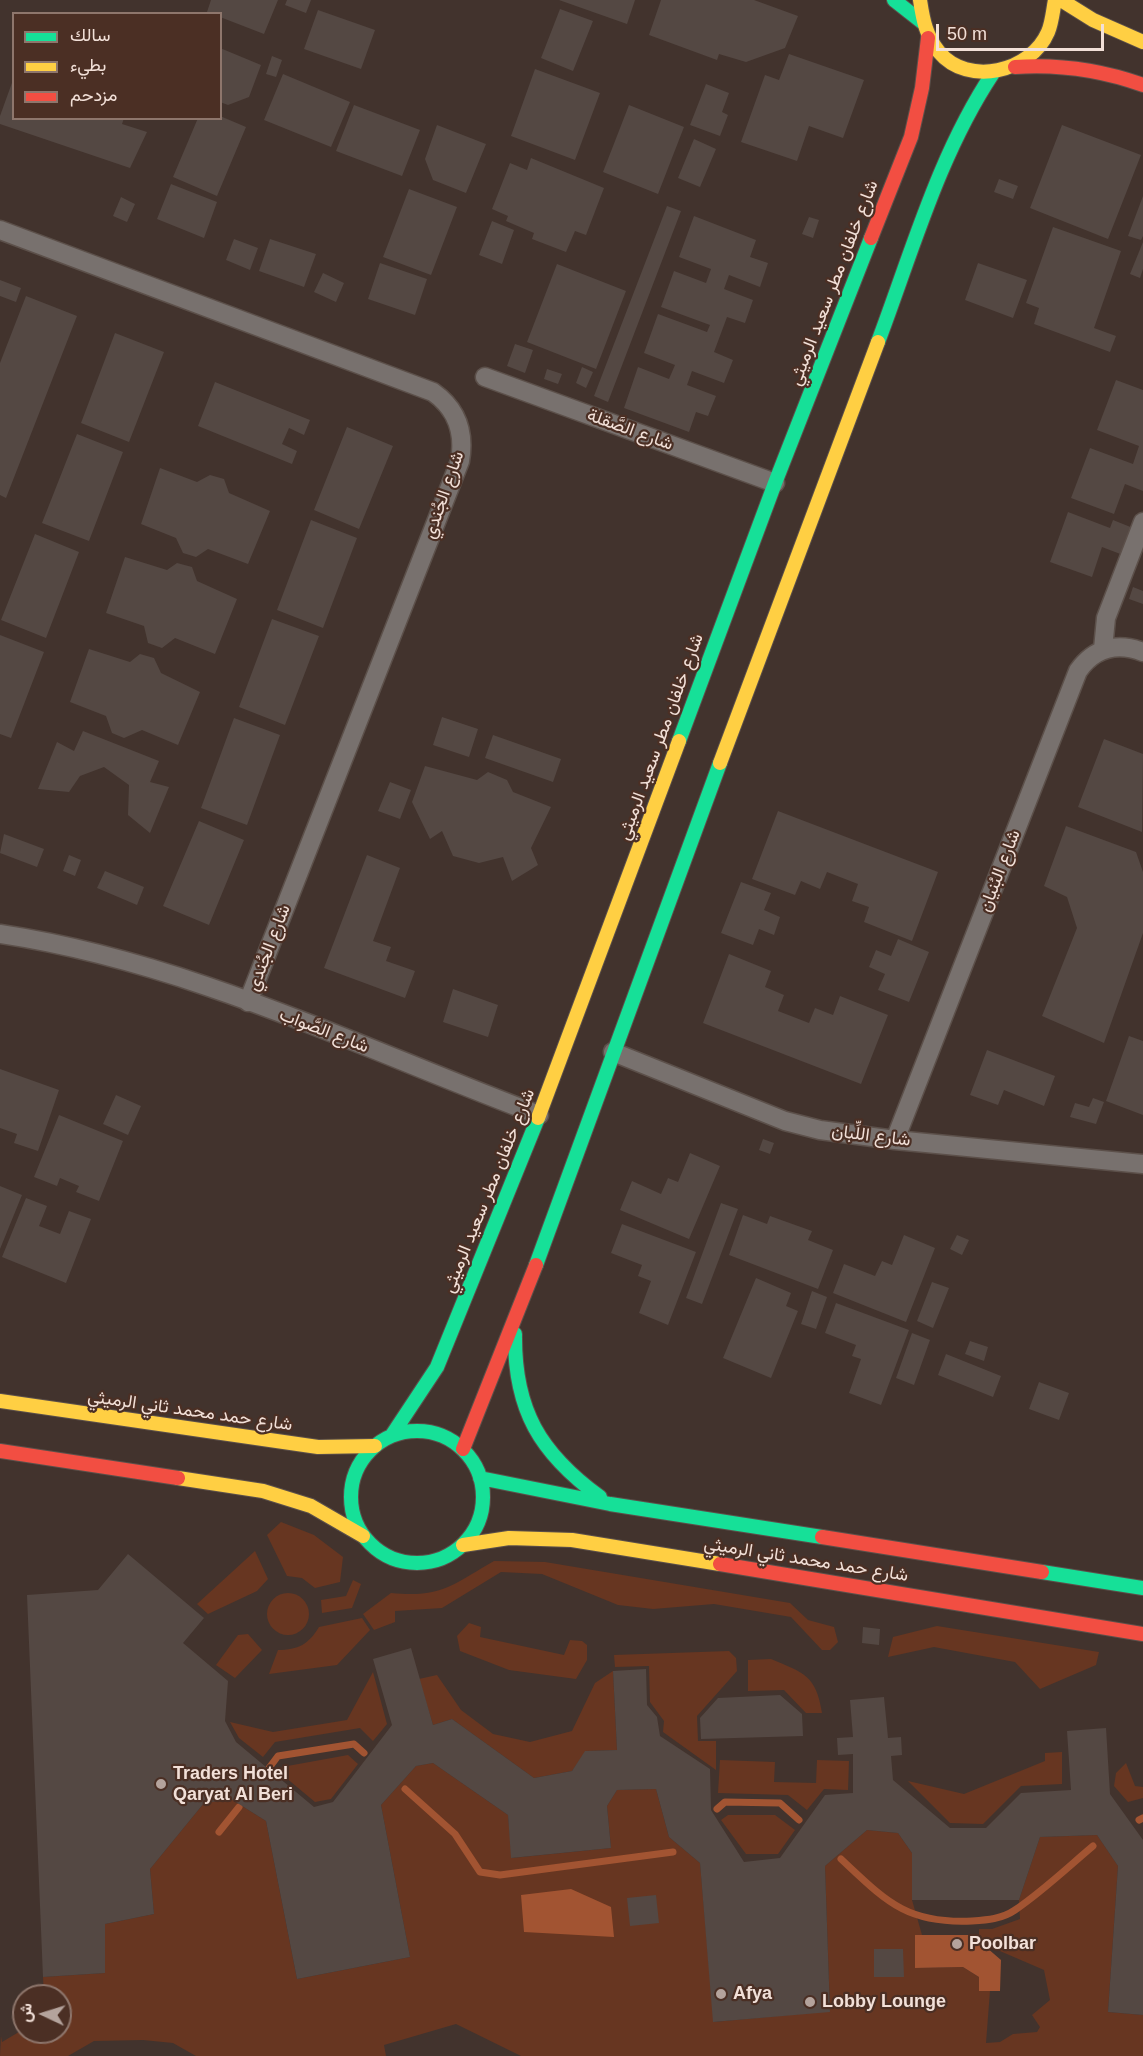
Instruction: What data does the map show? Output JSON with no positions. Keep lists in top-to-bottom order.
{
  "streets": {
    "street": [
      "شارع خلفان مطر سعيد الرميثي",
      "شارع الصَّقلة",
      "شارع الجُندي",
      "شارع البُنيان",
      "شارع الصَّواب",
      "شارع اللِّبان",
      "شارع حمد محمد ثاني الرميثي"
    ]
  },
  "crossings": [
    ["شارع خلفان مطر سعيد الرميثي", "شارع الصَّقلة"],
    ["شارع خلفان مطر سعيد الرميثي", "شارع الصَّواب"],
    ["شارع خلفان مطر سعيد الرميثي", "شارع حمد محمد ثاني الرميثي"],
    ["شارع الجُندي", "شارع الصَّواب"],
    ["شارع البُنيان", "شارع اللِّبان"]
  ],
  "places": [
    "Traders Hotel Qaryat Al Beri",
    "Poolbar",
    "Afya",
    "Lobby Lounge"
  ],
  "legend": ["سالك", "بطيء", "مزدحم"],
  "scale_bar": "50 m",
  "north": "left"
}
